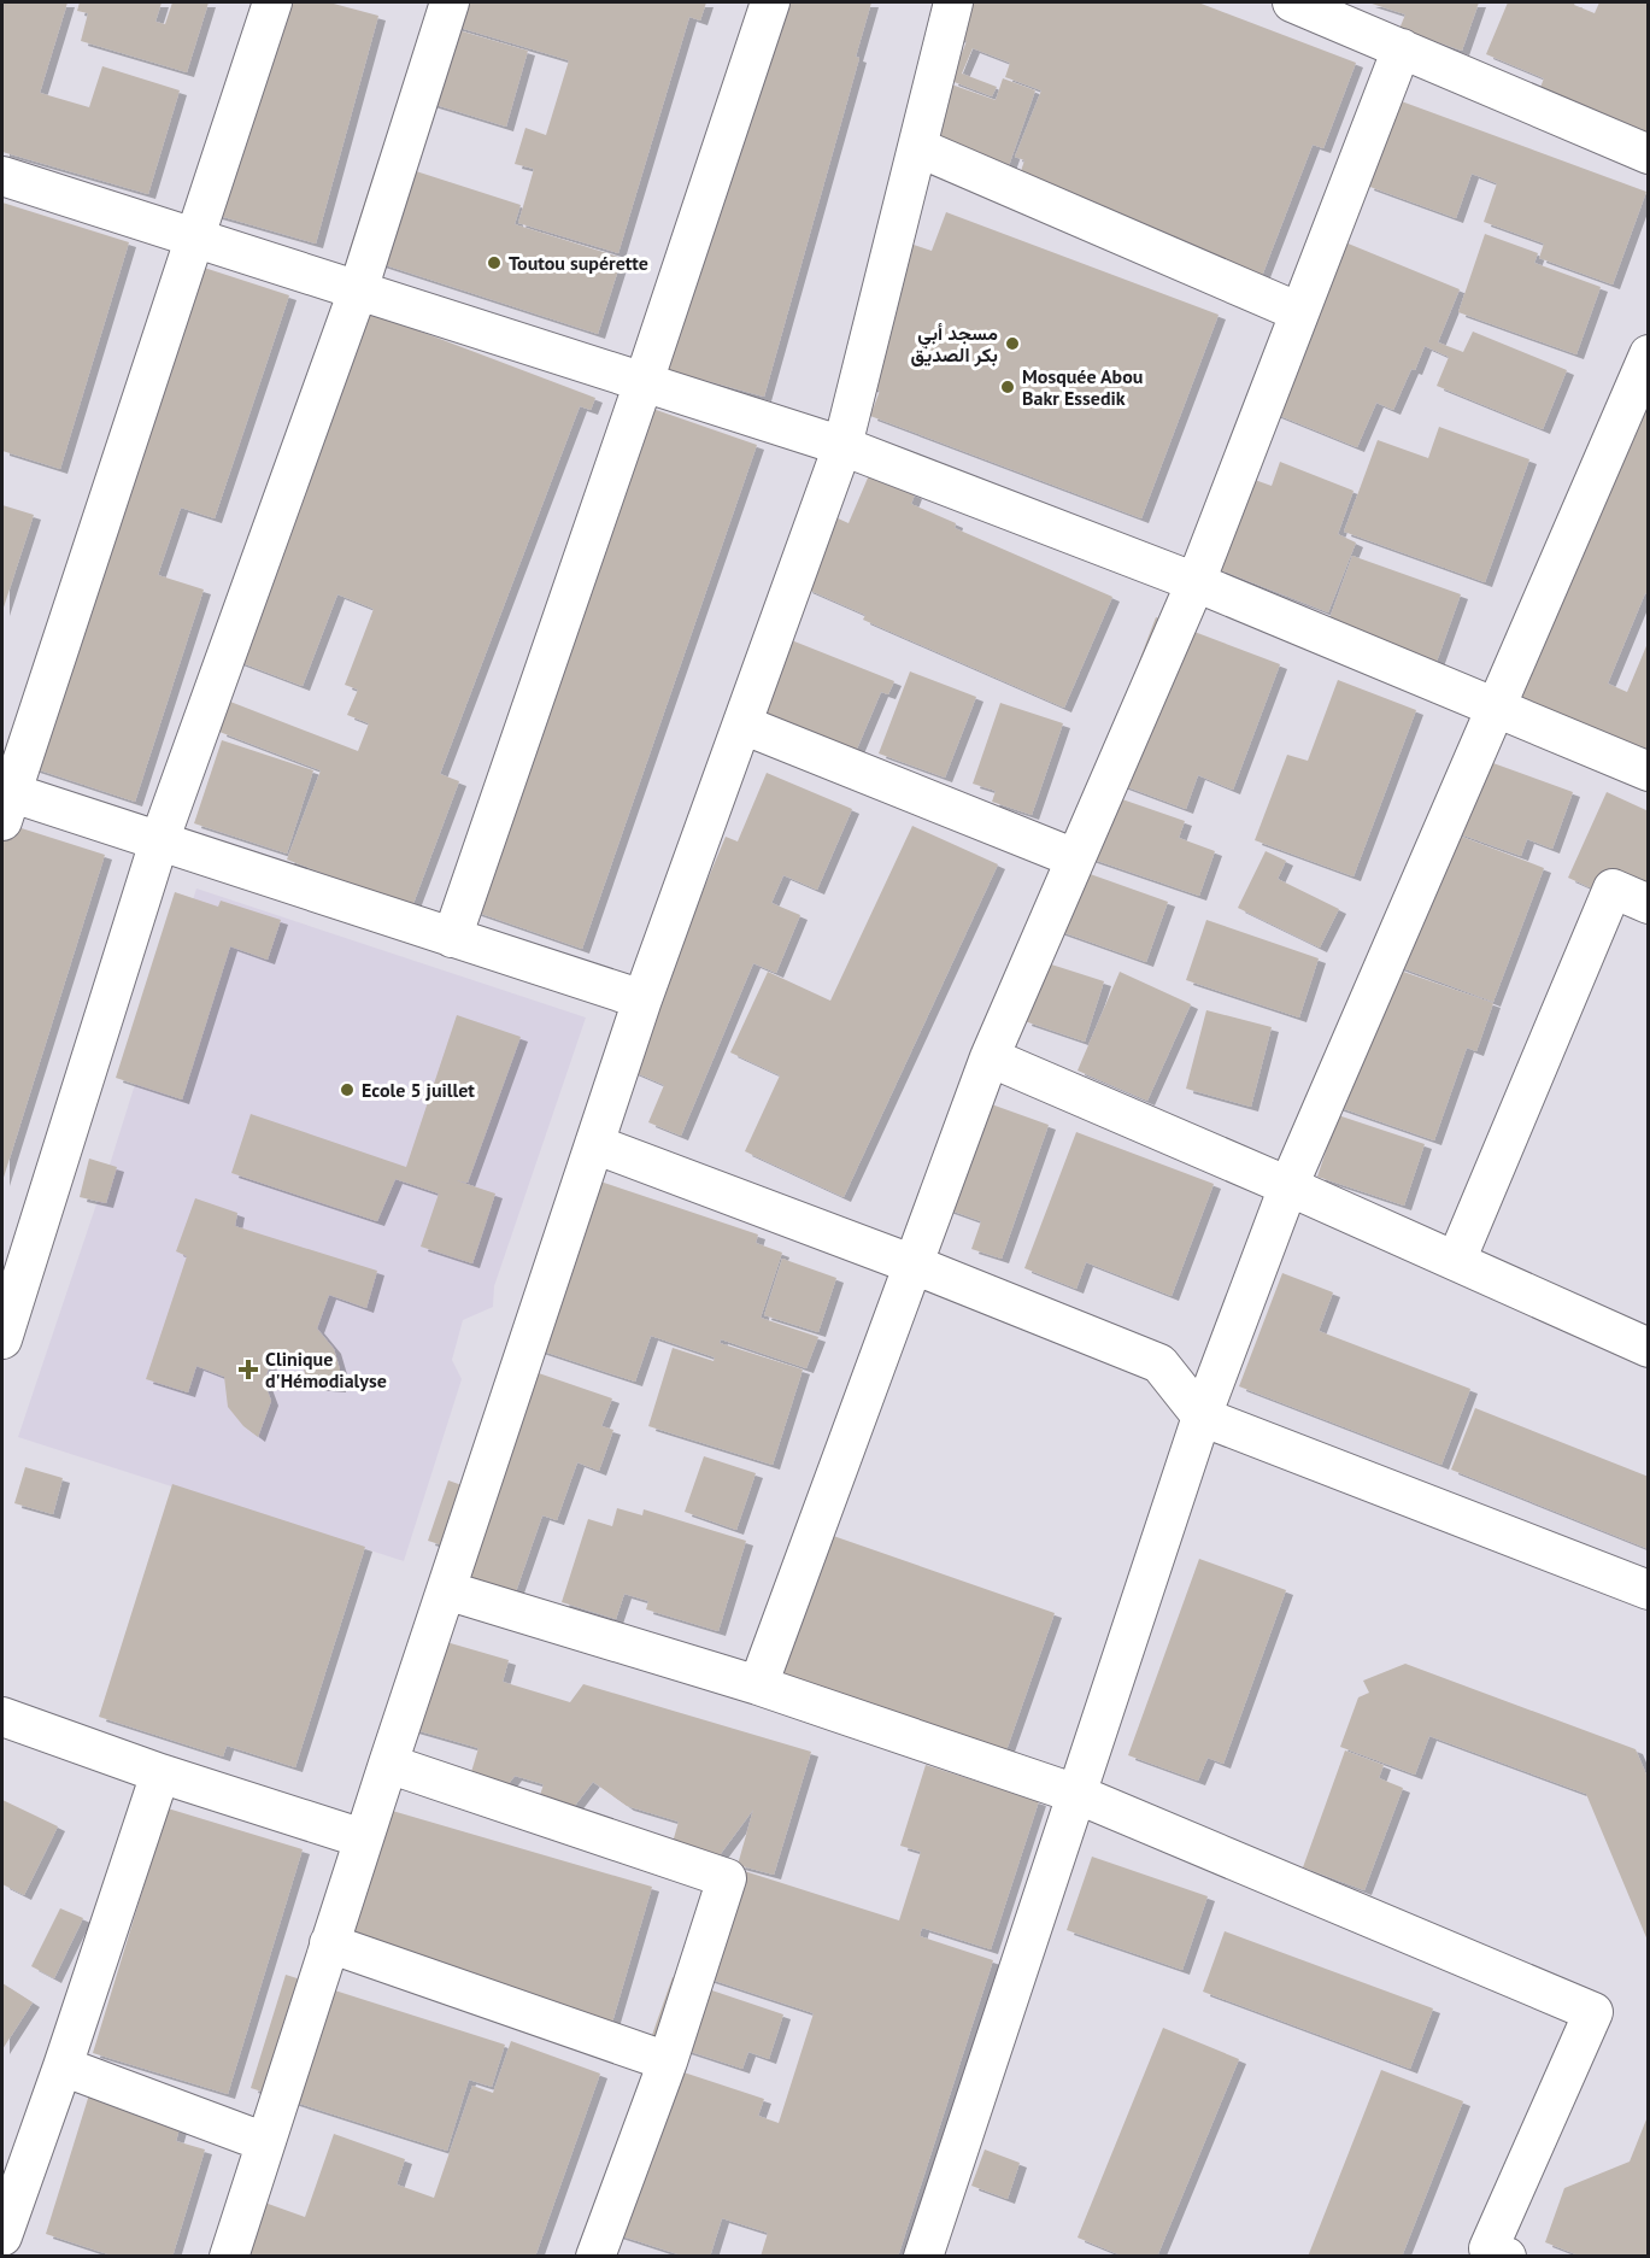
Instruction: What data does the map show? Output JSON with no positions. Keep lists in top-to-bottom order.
{
  "places": {
    "other": [
      "Toutou supérette",
      "مسجد أبي بكر الصديق",
      "Mosquée Abou Bakr Essedik",
      "Ecole 5 juillet"
    ],
    "health": ["Clinique d'Hémodialyse"]
  }
}
